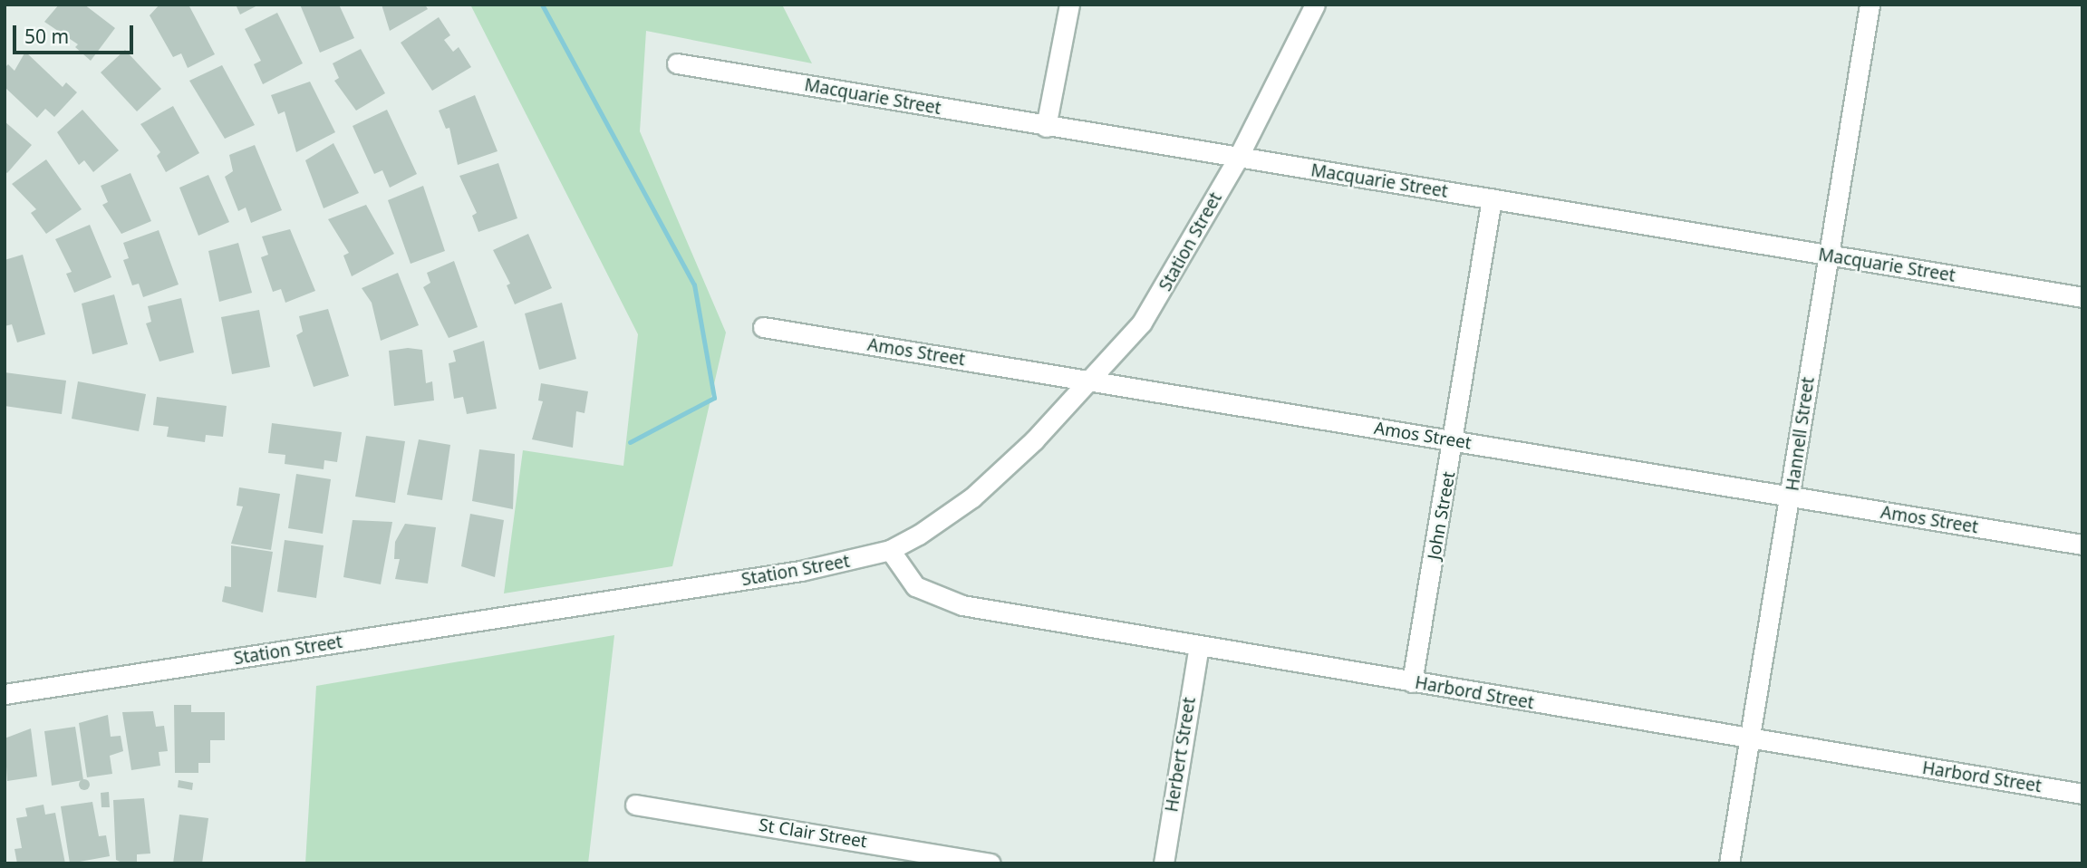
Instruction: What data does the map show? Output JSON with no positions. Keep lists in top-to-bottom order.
{
  "streets": {
    "street": [
      "Macquarie Street",
      "Station Street",
      "Amos Street",
      "Hannell Street",
      "John Street",
      "Harbord Street",
      "Herbert Street",
      "St Clair Street"
    ]
  },
  "crossings": [
    ["Macquarie Street", "Station Street"],
    ["Macquarie Street", "Hannell Street"],
    ["Macquarie Street", "John Street"],
    ["Station Street", "Amos Street"],
    ["Station Street", "Harbord Street"],
    ["Amos Street", "Hannell Street"],
    ["Amos Street", "John Street"],
    ["Hannell Street", "Harbord Street"],
    ["John Street", "Harbord Street"],
    ["Harbord Street", "Herbert Street"]
  ],
  "scale_bar": "50 m"
}
